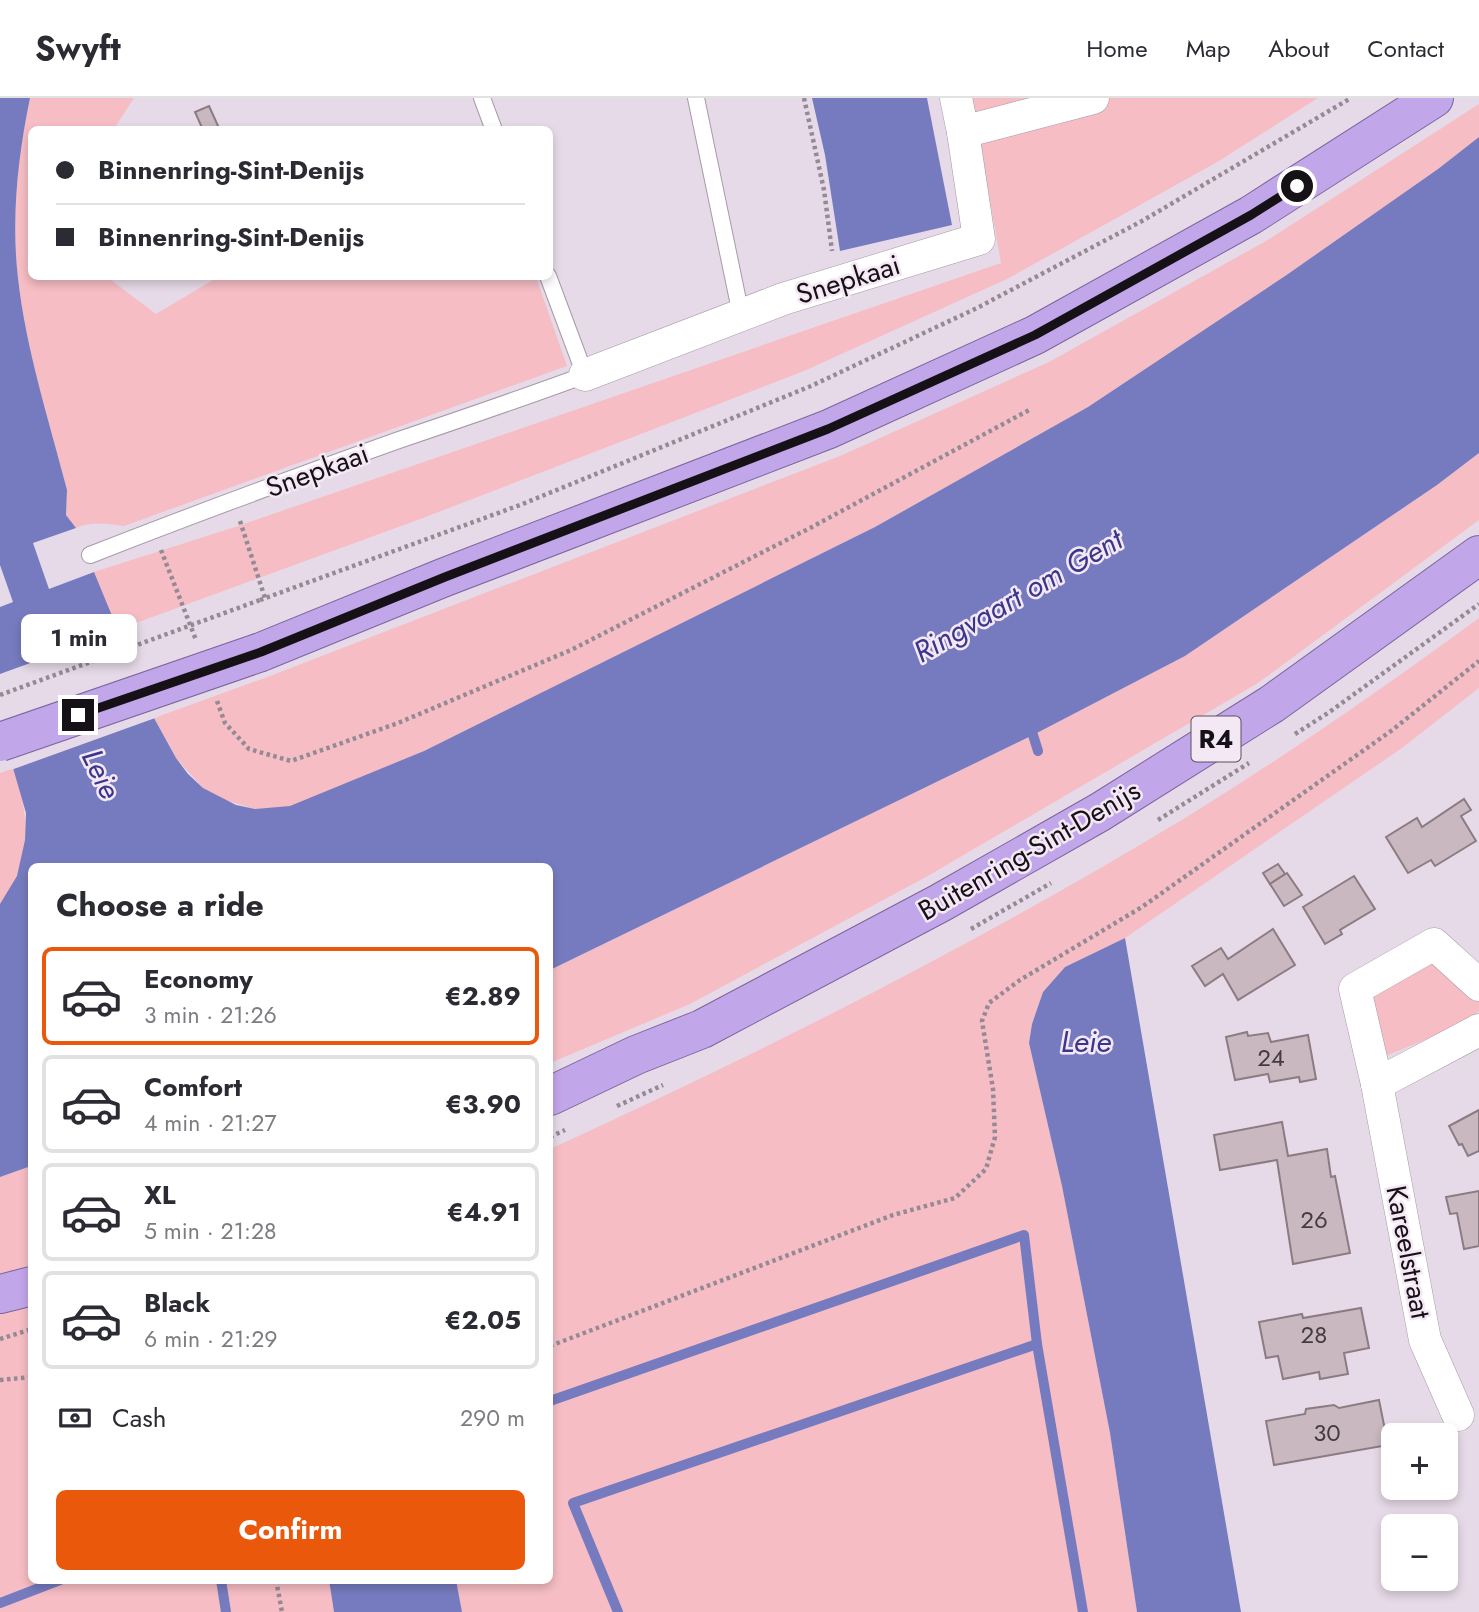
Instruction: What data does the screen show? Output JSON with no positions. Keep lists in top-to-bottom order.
{
  "streets": {
    "highway": ["R4", "Buitenring-Sint-Denijs"],
    "street": ["Snepkaai", "Kareelstraat"]
  },
  "water": ["Ringvaart om Gent", "Leie"],
  "house_numbers": [
    "24",
    "26",
    "28",
    "30"
  ],
  "page": {
    "header": "Swyft",
    "nav": [
      "Home",
      "Map",
      "About",
      "Contact"
    ],
    "banner": ["Binnenring-Sint-Denijs", "Binnenring-Sint-Denijs"],
    "bubble": "1 min",
    "heading": "Choose a ride",
    "list": [
      {
        "name": "Economy",
        "note": "3 min · 21:26",
        "value": "€2.89"
      },
      {
        "name": "Comfort",
        "note": "4 min · 21:27",
        "value": "€3.90"
      },
      {
        "name": "XL",
        "note": "5 min · 21:28",
        "value": "€4.91"
      },
      {
        "name": "Black",
        "note": "6 min · 21:29",
        "value": "€2.05"
      }
    ],
    "pay": ["Cash", "290 m"],
    "map_buttons": ["+", "−"],
    "buttons": "Confirm"
  }
}
